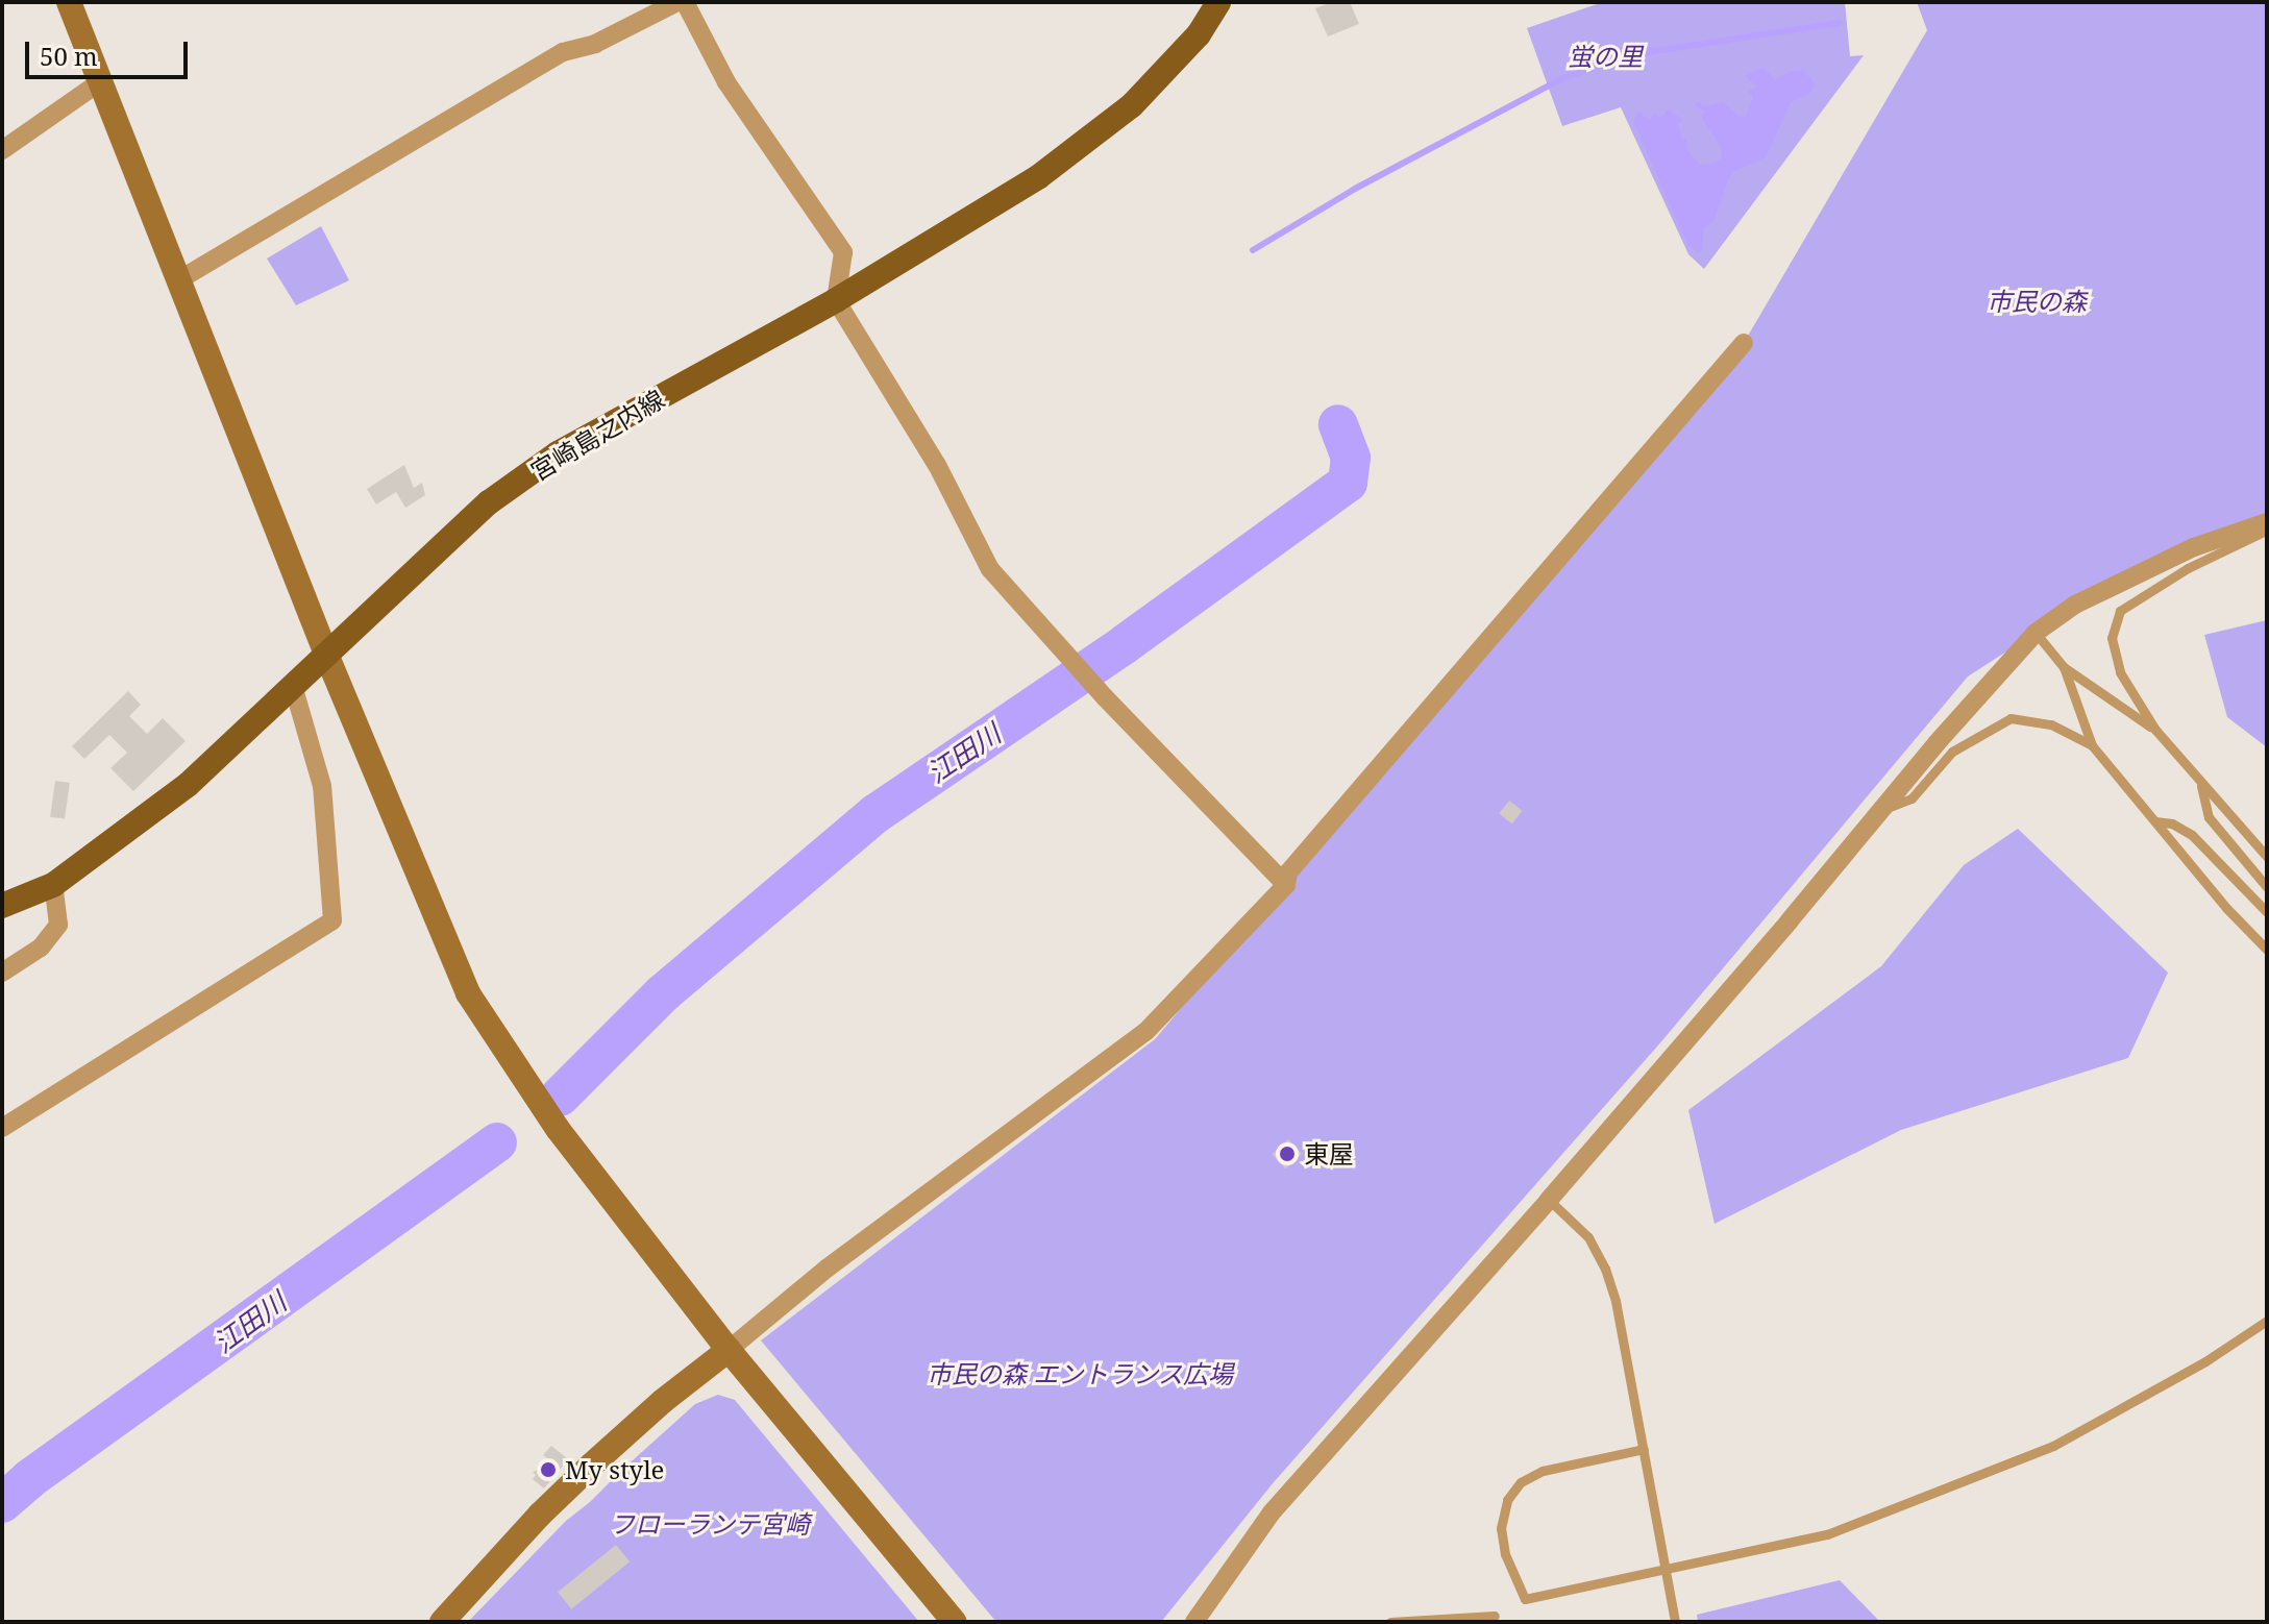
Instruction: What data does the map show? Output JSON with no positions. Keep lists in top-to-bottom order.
{
  "streets": {
    "main road": ["宮崎島之内線"]
  },
  "water": ["江田川"],
  "parks": [
    "蛍の里",
    "市民の森",
    "市民の森 エントランス広場",
    "フローランテ宮崎"
  ],
  "places": ["東屋", "My style"],
  "scale_bar": "50 m"
}
